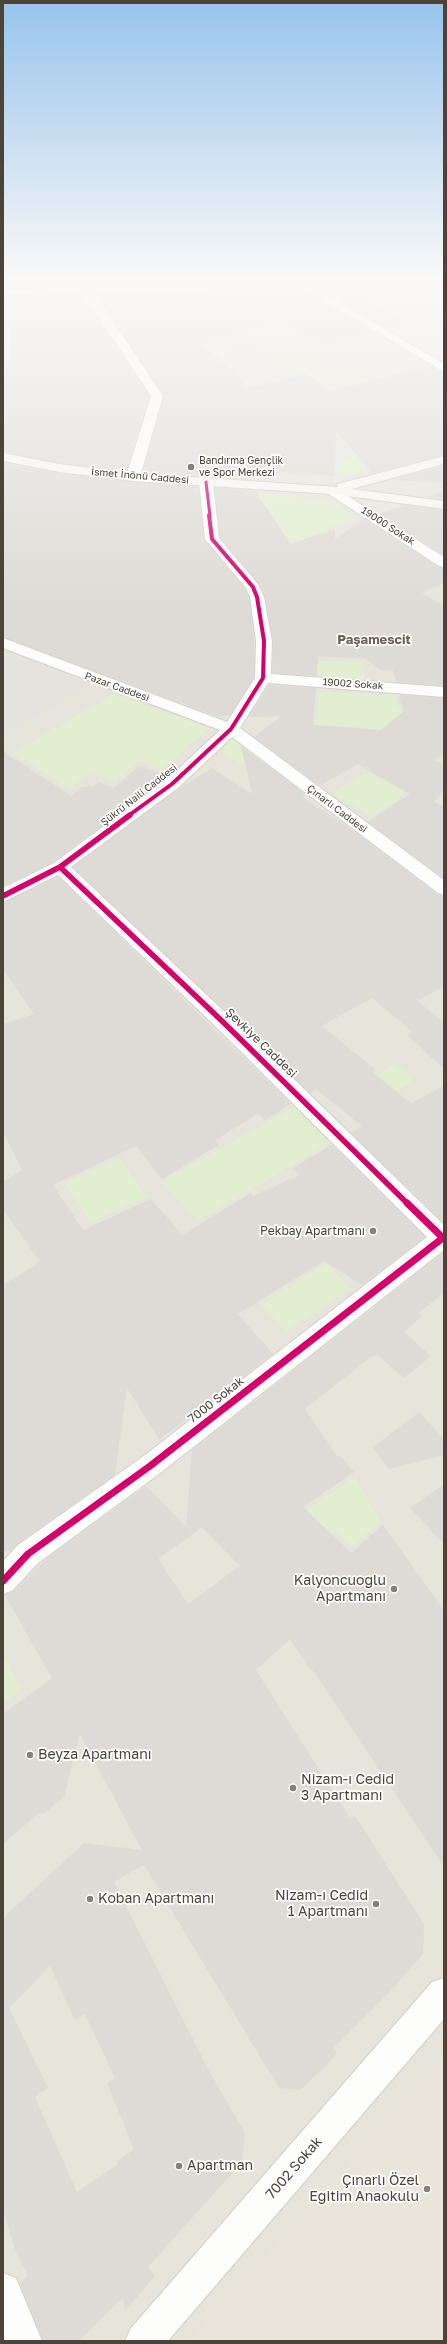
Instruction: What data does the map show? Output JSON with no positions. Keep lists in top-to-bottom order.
{
  "streets": {
    "main road": ["İsmet İnönü Caddesi"],
    "street": [
      "19000 Sokak",
      "19002 Sokak",
      "Pazar Caddesi",
      "Şükrü Naili Caddesi",
      "Çınarlı Caddesi",
      "Şevkiye Caddesi",
      "7000 Sokak",
      "7002 Sokak"
    ]
  },
  "crossings": [
    ["İsmet İnönü Caddesi", "19000 Sokak"],
    ["19002 Sokak", "Şükrü Naili Caddesi"],
    ["Pazar Caddesi", "Şükrü Naili Caddesi"],
    ["Pazar Caddesi", "Çınarlı Caddesi"],
    ["Şükrü Naili Caddesi", "Çınarlı Caddesi"],
    ["Şükrü Naili Caddesi", "Şevkiye Caddesi"],
    ["Şevkiye Caddesi", "7000 Sokak"]
  ],
  "districts": ["Paşamescit"],
  "places": [
    "Bandırma Gençlik ve Spor Merkezi",
    "Pekbay Apartmanı",
    "Kalyoncuoğlu Apartmanı",
    "Beyza Apartmanı",
    "Nizam-ı Cedid 3 Apartmanı",
    "Koban Apartmanı",
    "Nizam-ı Cedid 1 Apartmanı",
    "Apartman",
    "Çınarlı Özel Eğitim Anaokulu"
  ]
}
